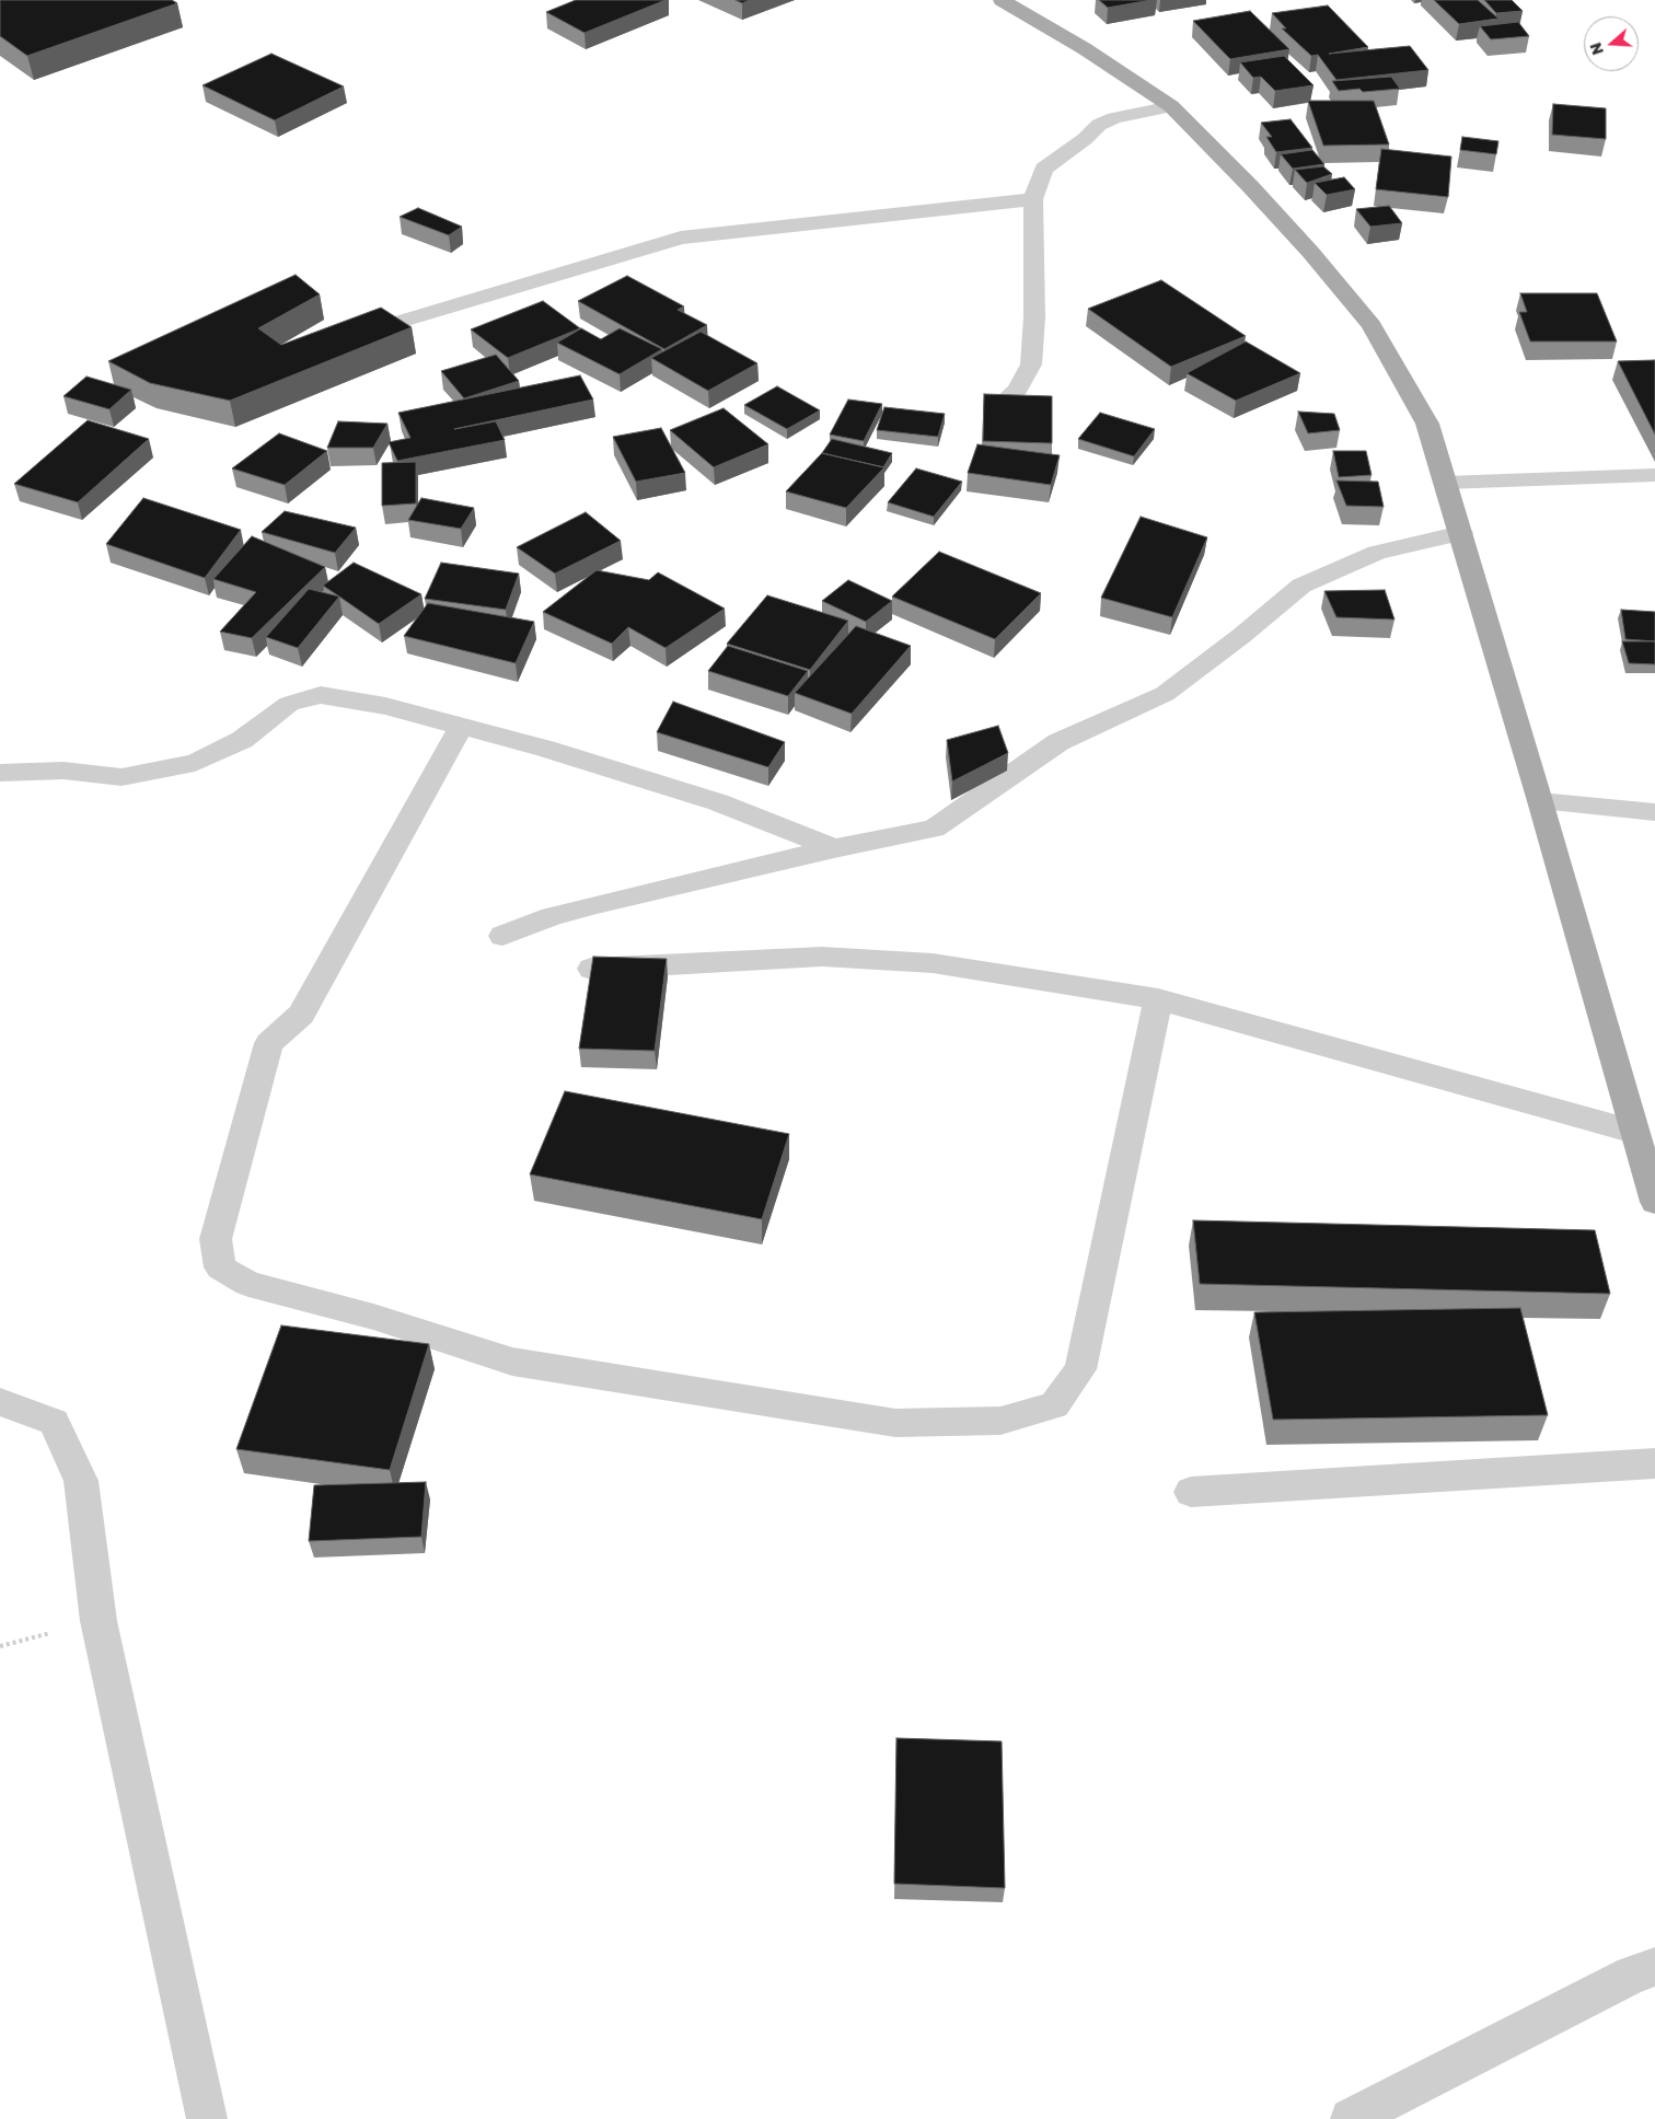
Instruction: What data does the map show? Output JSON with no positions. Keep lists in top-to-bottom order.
{
  "north": "left"
}
